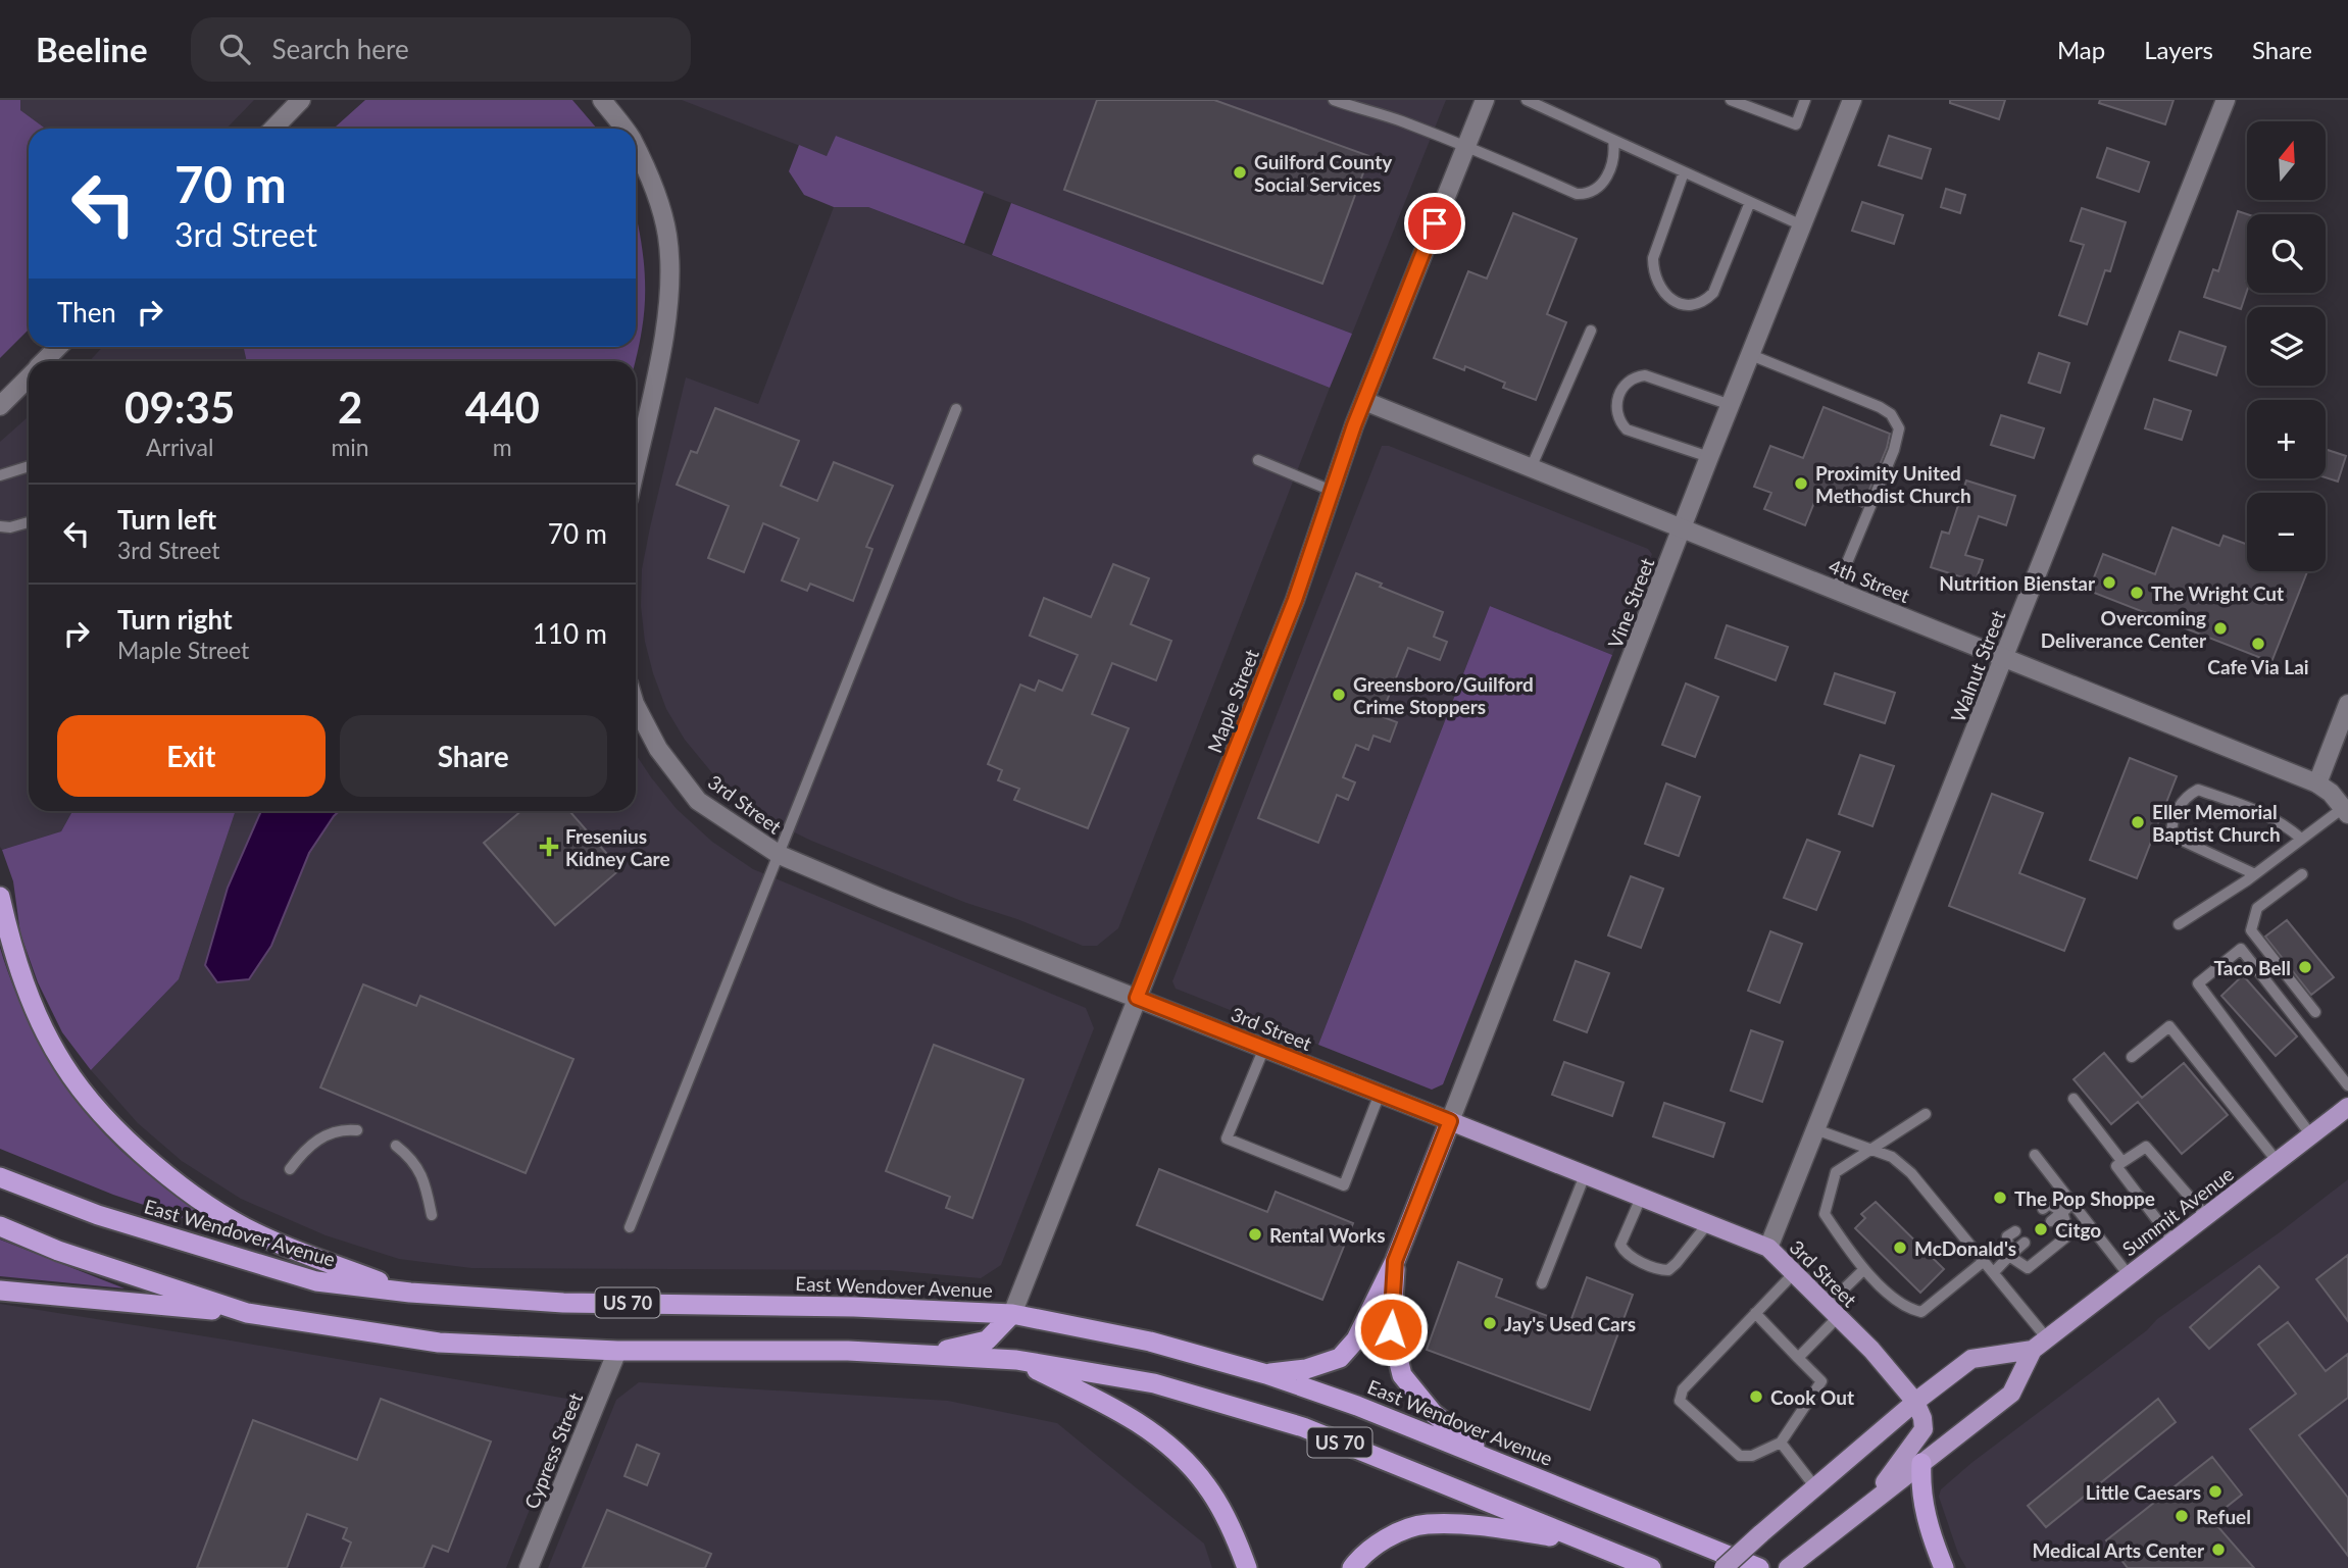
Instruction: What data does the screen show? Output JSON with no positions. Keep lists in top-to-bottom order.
{
  "streets": {
    "highway": ["East Wendover Avenue", "US 70"],
    "main road": ["3rd Street", "Summit Avenue"],
    "street": [
      "4th Street",
      "Vine Street",
      "Walnut Street",
      "Maple Street",
      "Cypress Street"
    ]
  },
  "crossings": [
    ["4th Street", "Vine Street"],
    ["4th Street", "Walnut Street"],
    ["4th Street", "Maple Street"],
    ["Vine Street", "3rd Street"],
    ["Walnut Street", "3rd Street"],
    ["Maple Street", "3rd Street"],
    ["Maple Street", "East Wendover Avenue"],
    ["3rd Street", "Summit Avenue"],
    ["US 70", "Cypress Street"]
  ],
  "places": {
    "other": [
      "Guilford County Social Services",
      "Proximity United Methodist Church",
      "Nutrition Bienstar",
      "The Wright Cut",
      "Overcoming Deliverance Center",
      "Cafe Via Lai",
      "Greensboro/Guilford Crime Stoppers",
      "Eller Memorial Baptist Church",
      "Taco Bell",
      "The Pop Shoppe",
      "Citgo",
      "Rental Works",
      "McDonald's",
      "Jay's Used Cars",
      "Cook Out",
      "Little Caesars",
      "Refuel",
      "Medical Arts Center"
    ],
    "health": ["Fresenius Kidney Care"]
  },
  "north": "top",
  "page": {
    "header": "Beeline",
    "search": "Search here",
    "nav": ["Map", "Layers", "Share"],
    "map_buttons": ["+", "−"],
    "turn": ["70 m", "3rd Street"],
    "then": "Then",
    "eta": [
      "09:35",
      "Arrival",
      "2",
      "min",
      "440",
      "m"
    ],
    "list": [
      {
        "name": "Turn left",
        "note": "3rd Street",
        "value": "70 m"
      },
      {
        "name": "Turn right",
        "note": "Maple Street",
        "value": "110 m"
      }
    ],
    "buttons": ["Exit", "Share"]
  }
}
